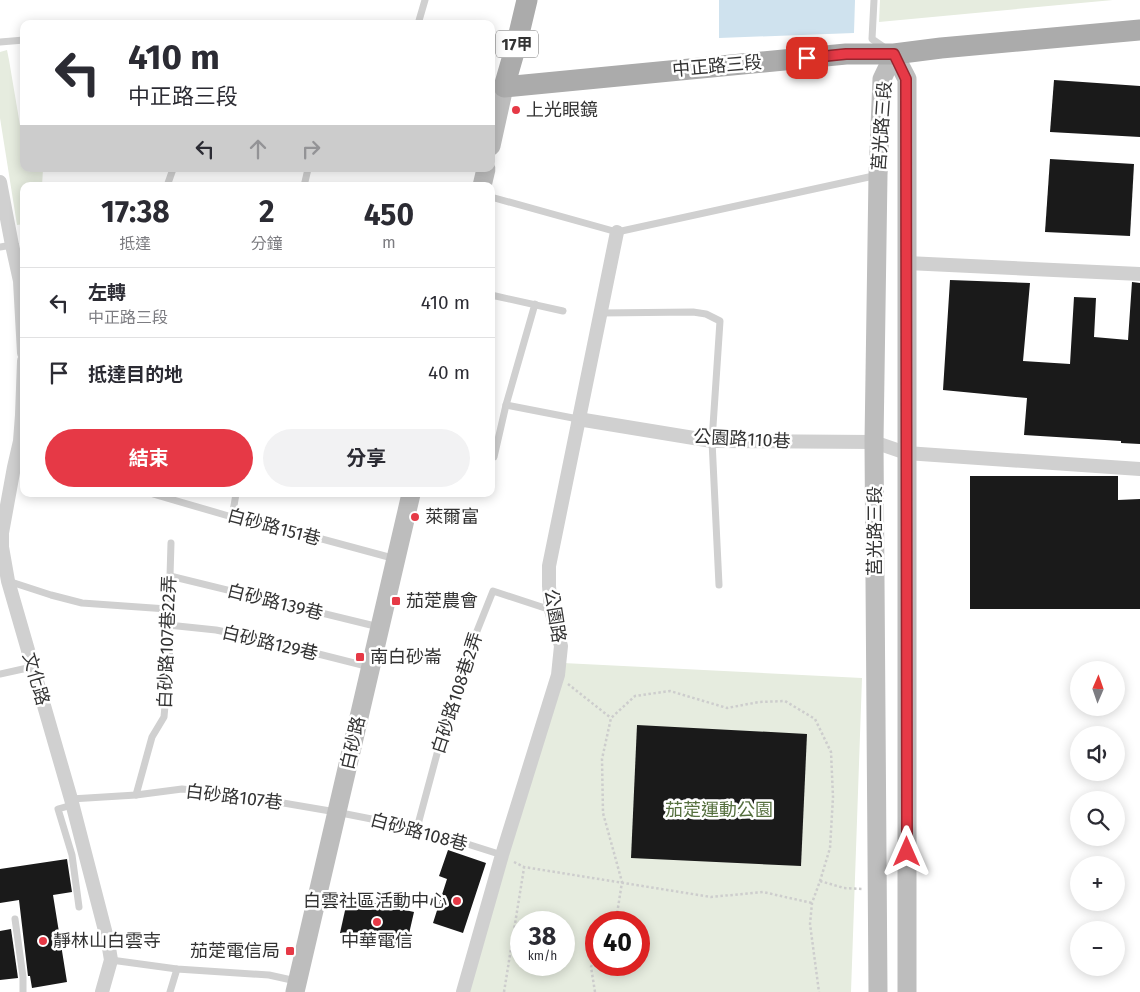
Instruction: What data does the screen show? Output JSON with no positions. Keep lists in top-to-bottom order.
{
  "streets": {
    "main road": ["17甲", "中正路三段"],
    "street": [
      "莒光路三段",
      "公園路110巷",
      "公園路",
      "文化路",
      "白砂路"
    ],
    "lane": [
      "白砂路151巷",
      "白砂路139巷",
      "白砂路107巷22弄",
      "白砂路129巷",
      "白砂路108巷2弄",
      "白砂路107巷",
      "白砂路108巷"
    ]
  },
  "crossings": [
    ["17甲", "中正路三段"],
    ["中正路三段", "莒光路三段"],
    ["莒光路三段", "公園路110巷"],
    ["公園路110巷", "公園路"],
    ["白砂路151巷", "白砂路"],
    ["白砂路139巷", "白砂路107巷22弄"],
    ["白砂路139巷", "白砂路"],
    ["公園路", "白砂路108巷2弄"],
    ["公園路", "白砂路108巷"],
    ["白砂路107巷22弄", "白砂路129巷"],
    ["白砂路107巷22弄", "白砂路107巷"],
    ["白砂路129巷", "白砂路"],
    ["文化路", "白砂路107巷"],
    ["白砂路108巷2弄", "白砂路108巷"],
    ["白砂路", "白砂路107巷"],
    ["白砂路", "白砂路108巷"],
    ["白砂路107巷", "白砂路108巷"]
  ],
  "parks": ["茄萣運動公園"],
  "places": {
    "other": [
      "上光眼鏡",
      "萊爾富",
      "白雲社區活動中心",
      "中華電信",
      "靜林山白雲寺"
    ],
    "transit": ["茄萣農會", "南白砂崙", "茄萣電信局"]
  },
  "north": "top",
  "page": {
    "turn": ["410 m", "中正路三段"],
    "eta": [
      "17:38",
      "抵達",
      "2",
      "分鐘",
      "450",
      "m"
    ],
    "list": [
      {
        "name": "左轉",
        "note": "中正路三段",
        "value": "410 m"
      },
      {
        "name": "抵達目的地",
        "value": "40 m"
      }
    ],
    "buttons": ["結束", "分享"],
    "map_buttons": ["+", "−"],
    "speed": "38 km/h",
    "limit": "40"
  }
}
